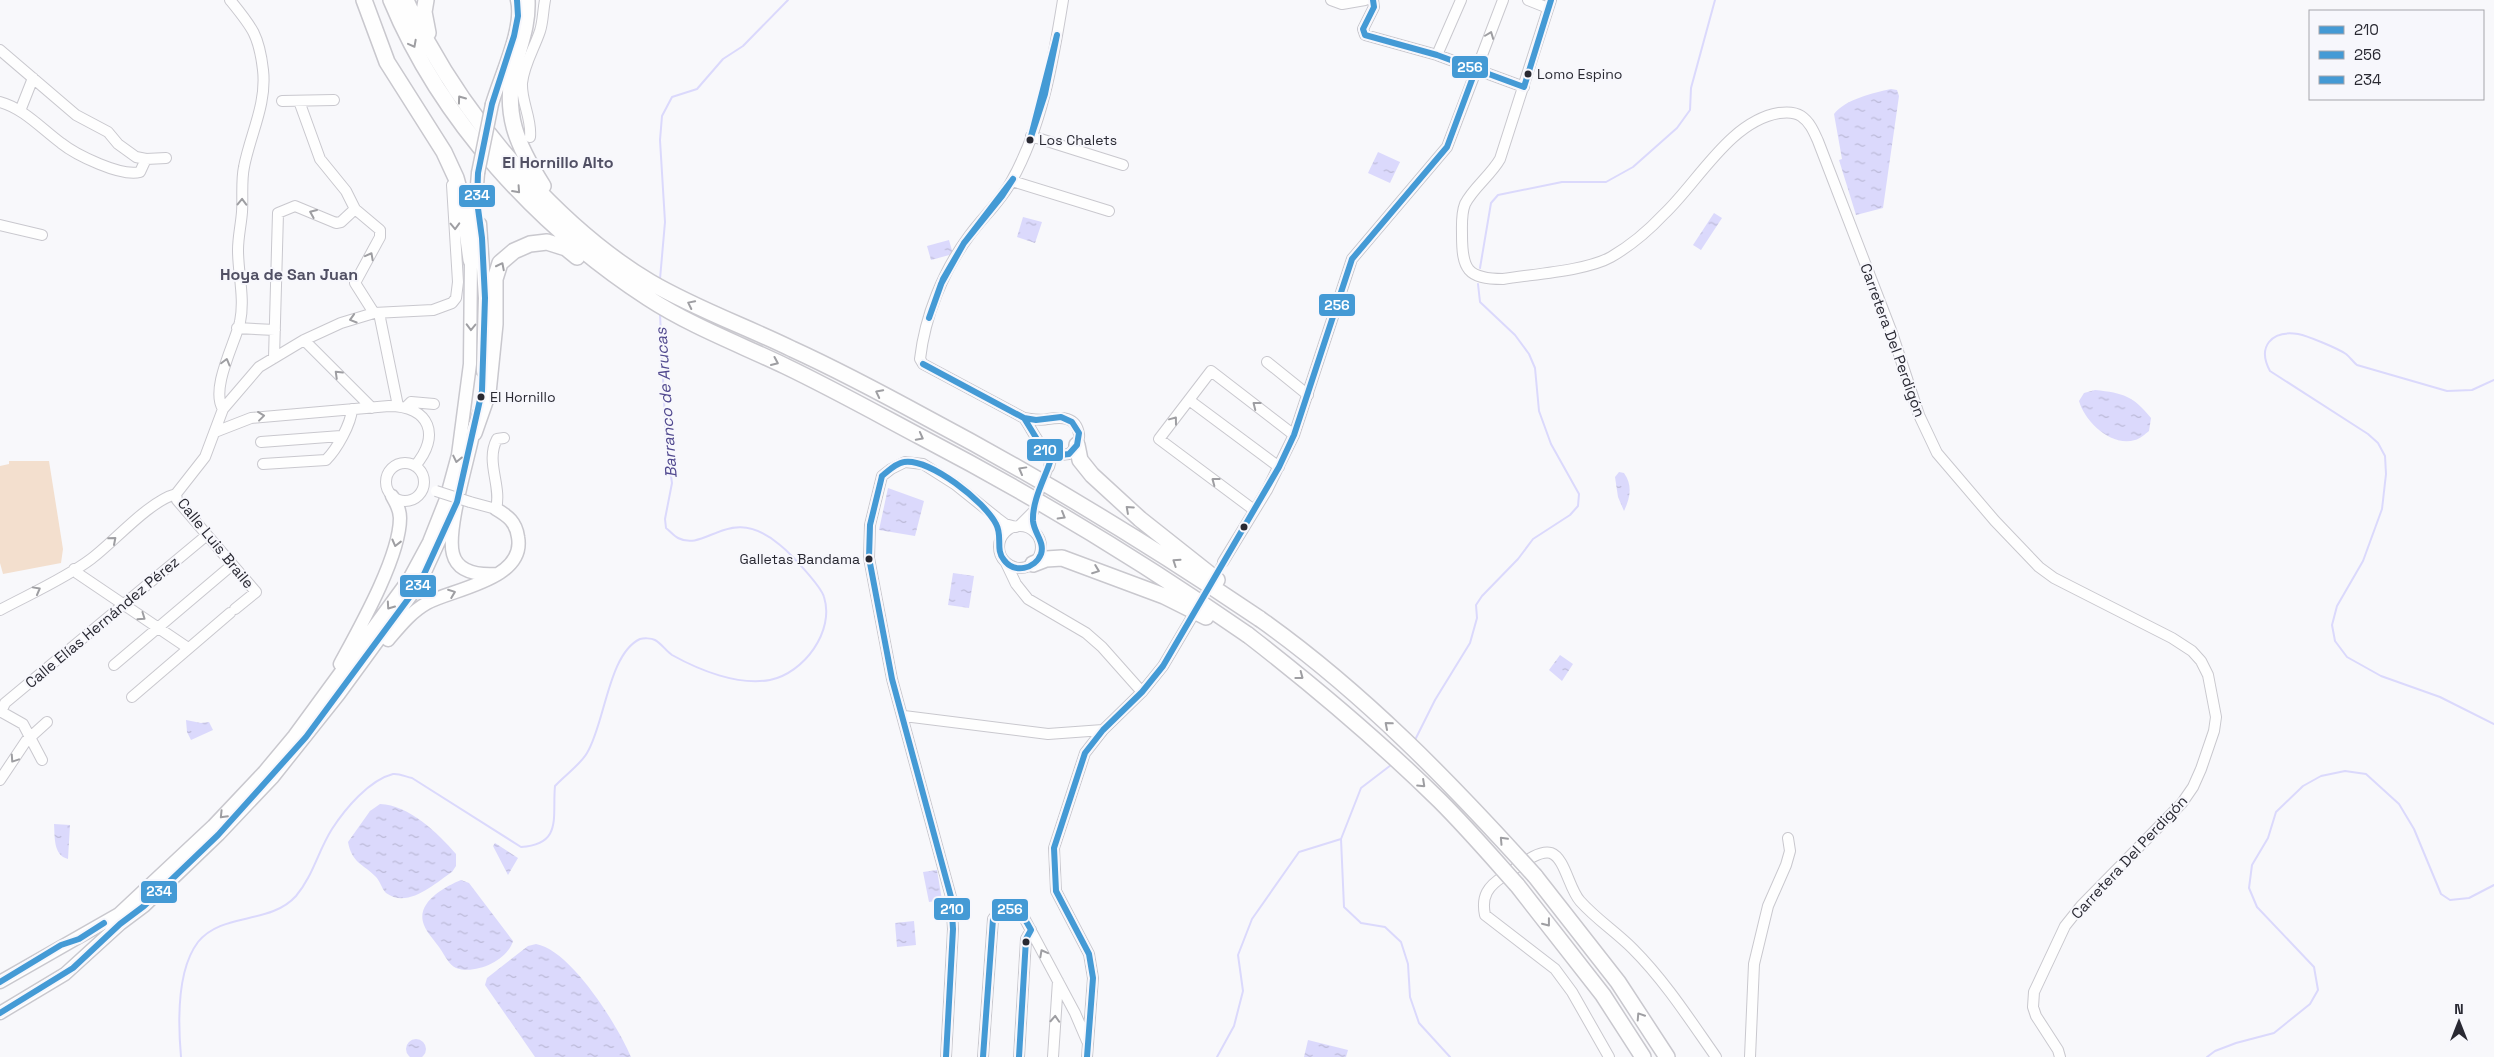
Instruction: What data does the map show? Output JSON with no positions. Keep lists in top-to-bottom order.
{
  "streets": {
    "street": ["Carretera Del Perdigón", "Calle Luis Braile", "Calle Elías Hernández Pérez"]
  },
  "crossings": [
    ["Calle Luis Braile", "Calle Elías Hernández Pérez"]
  ],
  "districts": ["El Hornillo Alto", "Hoya de San Juan"],
  "water": ["Barranco de Arucas"],
  "places": [
    "Lomo Espino",
    "Los Chalets",
    "El Hornillo",
    "Galletas Bandama"
  ],
  "lines": ["transit line 256", "transit line 234", "transit line 210"],
  "legend": ["210", "256", "234"],
  "north": "top"
}
